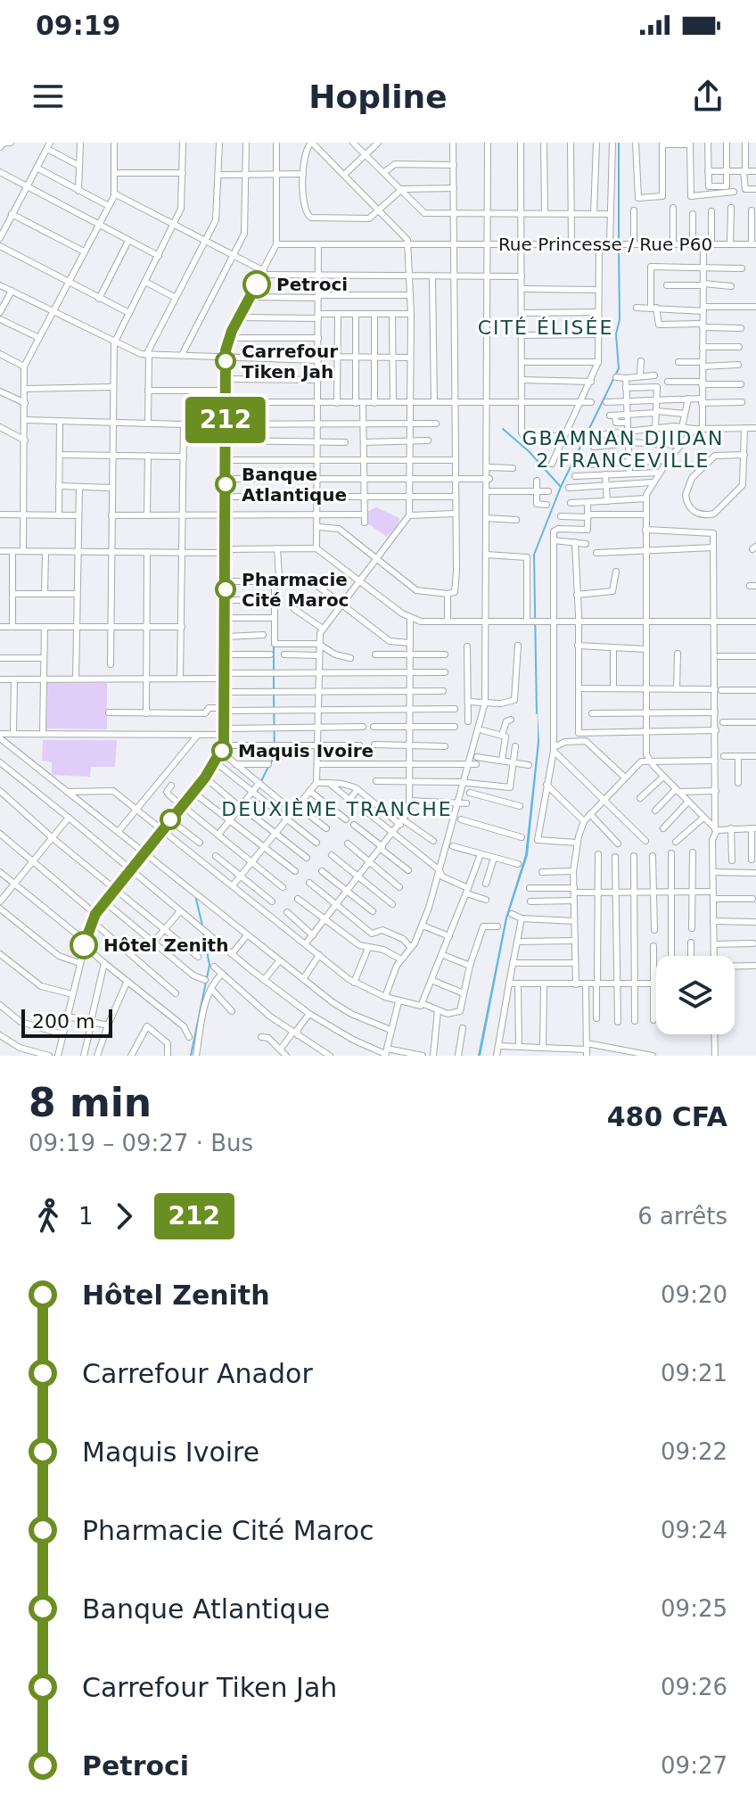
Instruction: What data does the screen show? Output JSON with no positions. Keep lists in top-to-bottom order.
{
  "streets": {
    "street": ["Rue Princesse / Rue P60"]
  },
  "districts": ["CITÉ ÉLISÉE", "GBAMNAN DJIDAN 2 FRANCEVILLE", "DEUXIÈME TRANCHE"],
  "places": [
    "Petroci",
    "Carrefour Tiken Jah",
    "Banque Atlantique",
    "Pharmacie Cité Maroc",
    "Maquis Ivoire",
    "Hôtel Zenith"
  ],
  "lines": ["bus line 212"],
  "scale_bar": "200 m",
  "page": {
    "status": "09:19",
    "header": "Hopline",
    "on_map": "212",
    "scale": "200 m",
    "heading": ["8 min", "09:19 – 09:27 · Bus", "480 CFA"],
    "legs": ["1", "212", "6 arrêts"],
    "list": [
      {
        "name": "Hôtel Zenith",
        "value": "09:20"
      },
      {
        "name": "Carrefour Anador",
        "value": "09:21"
      },
      {
        "name": "Maquis Ivoire",
        "value": "09:22"
      },
      {
        "name": "Pharmacie Cité Maroc",
        "value": "09:24"
      },
      {
        "name": "Banque Atlantique",
        "value": "09:25"
      },
      {
        "name": "Carrefour Tiken Jah",
        "value": "09:26"
      },
      {
        "name": "Petroci",
        "value": "09:27"
      }
    ]
  }
}
